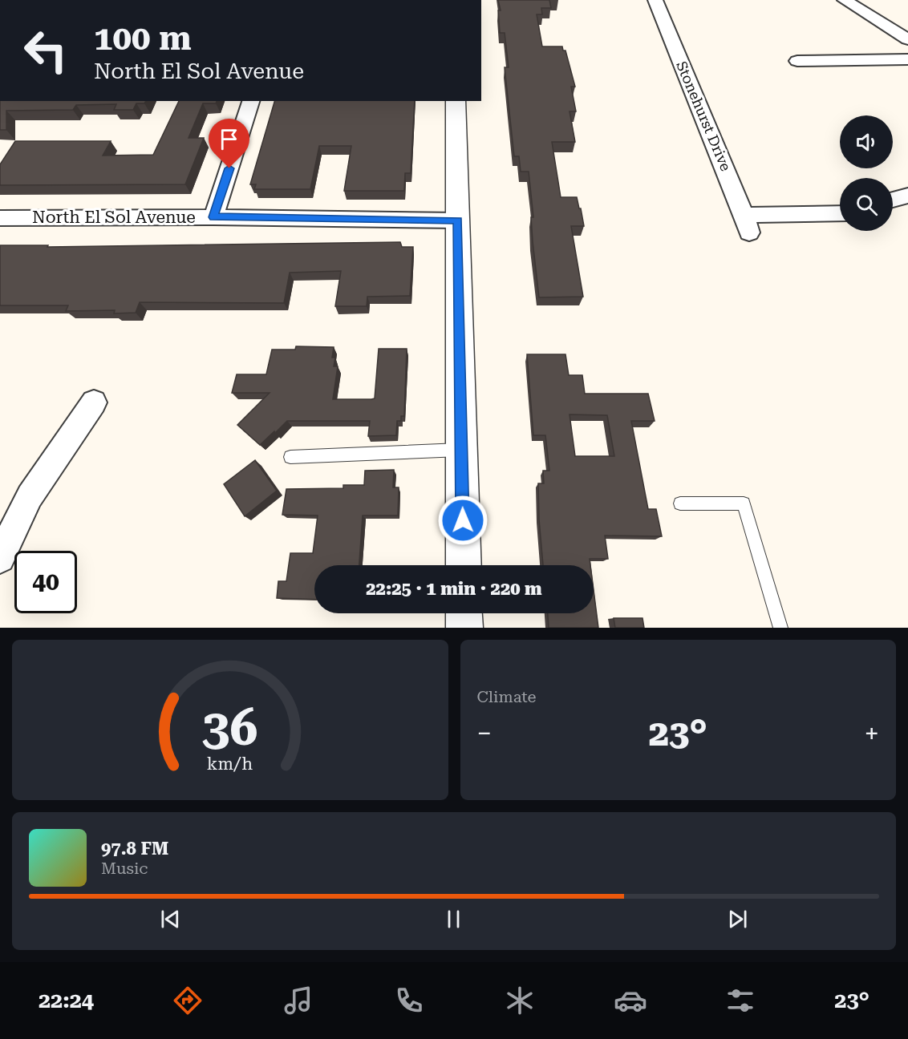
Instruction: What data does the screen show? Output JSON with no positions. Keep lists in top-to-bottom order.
{
  "streets": {
    "street": ["Stonehurst Drive", "North El Sol Avenue"]
  },
  "page": {
    "turn": ["100 m", "North El Sol Avenue"],
    "limit": "40",
    "trip": "22:25 · 1 min · 220 m",
    "tile": "Climate",
    "heat": ["−", "23°", "+"],
    "song": ["97.8 FM", "Music"],
    "tabs": ["22:24", "23°"],
    "gauge": ["36", "km/h"]
  }
}
